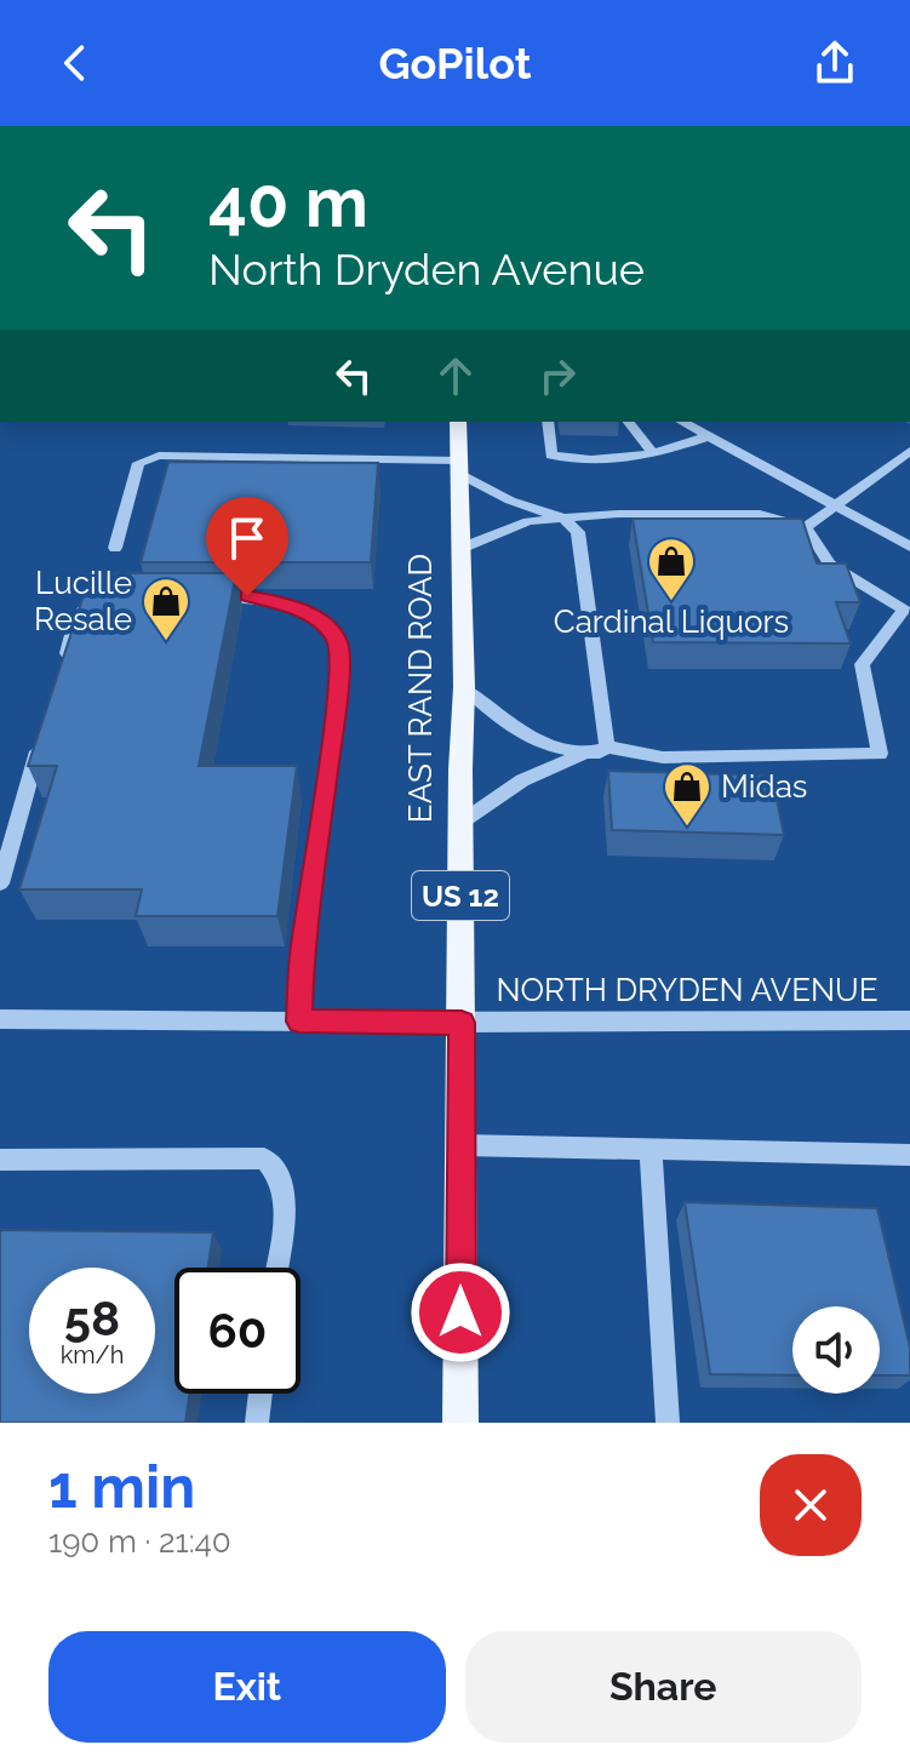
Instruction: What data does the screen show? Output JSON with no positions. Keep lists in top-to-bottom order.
{
  "streets": {
    "main road": ["EAST RAND ROAD", "US 12"],
    "street": ["NORTH DRYDEN AVENUE"]
  },
  "crossings": [
    ["EAST RAND ROAD", "NORTH DRYDEN AVENUE"]
  ],
  "places": {
    "shop": ["Cardinal Liquors", "Lucille Resale", "Midas"]
  },
  "page": {
    "header": "GoPilot",
    "turn": ["40 m", "North Dryden Avenue"],
    "speed": "58 km/h",
    "limit": "60",
    "heading": ["1 min", "190 m · 21:40"],
    "buttons": ["Exit", "Share"]
  }
}
